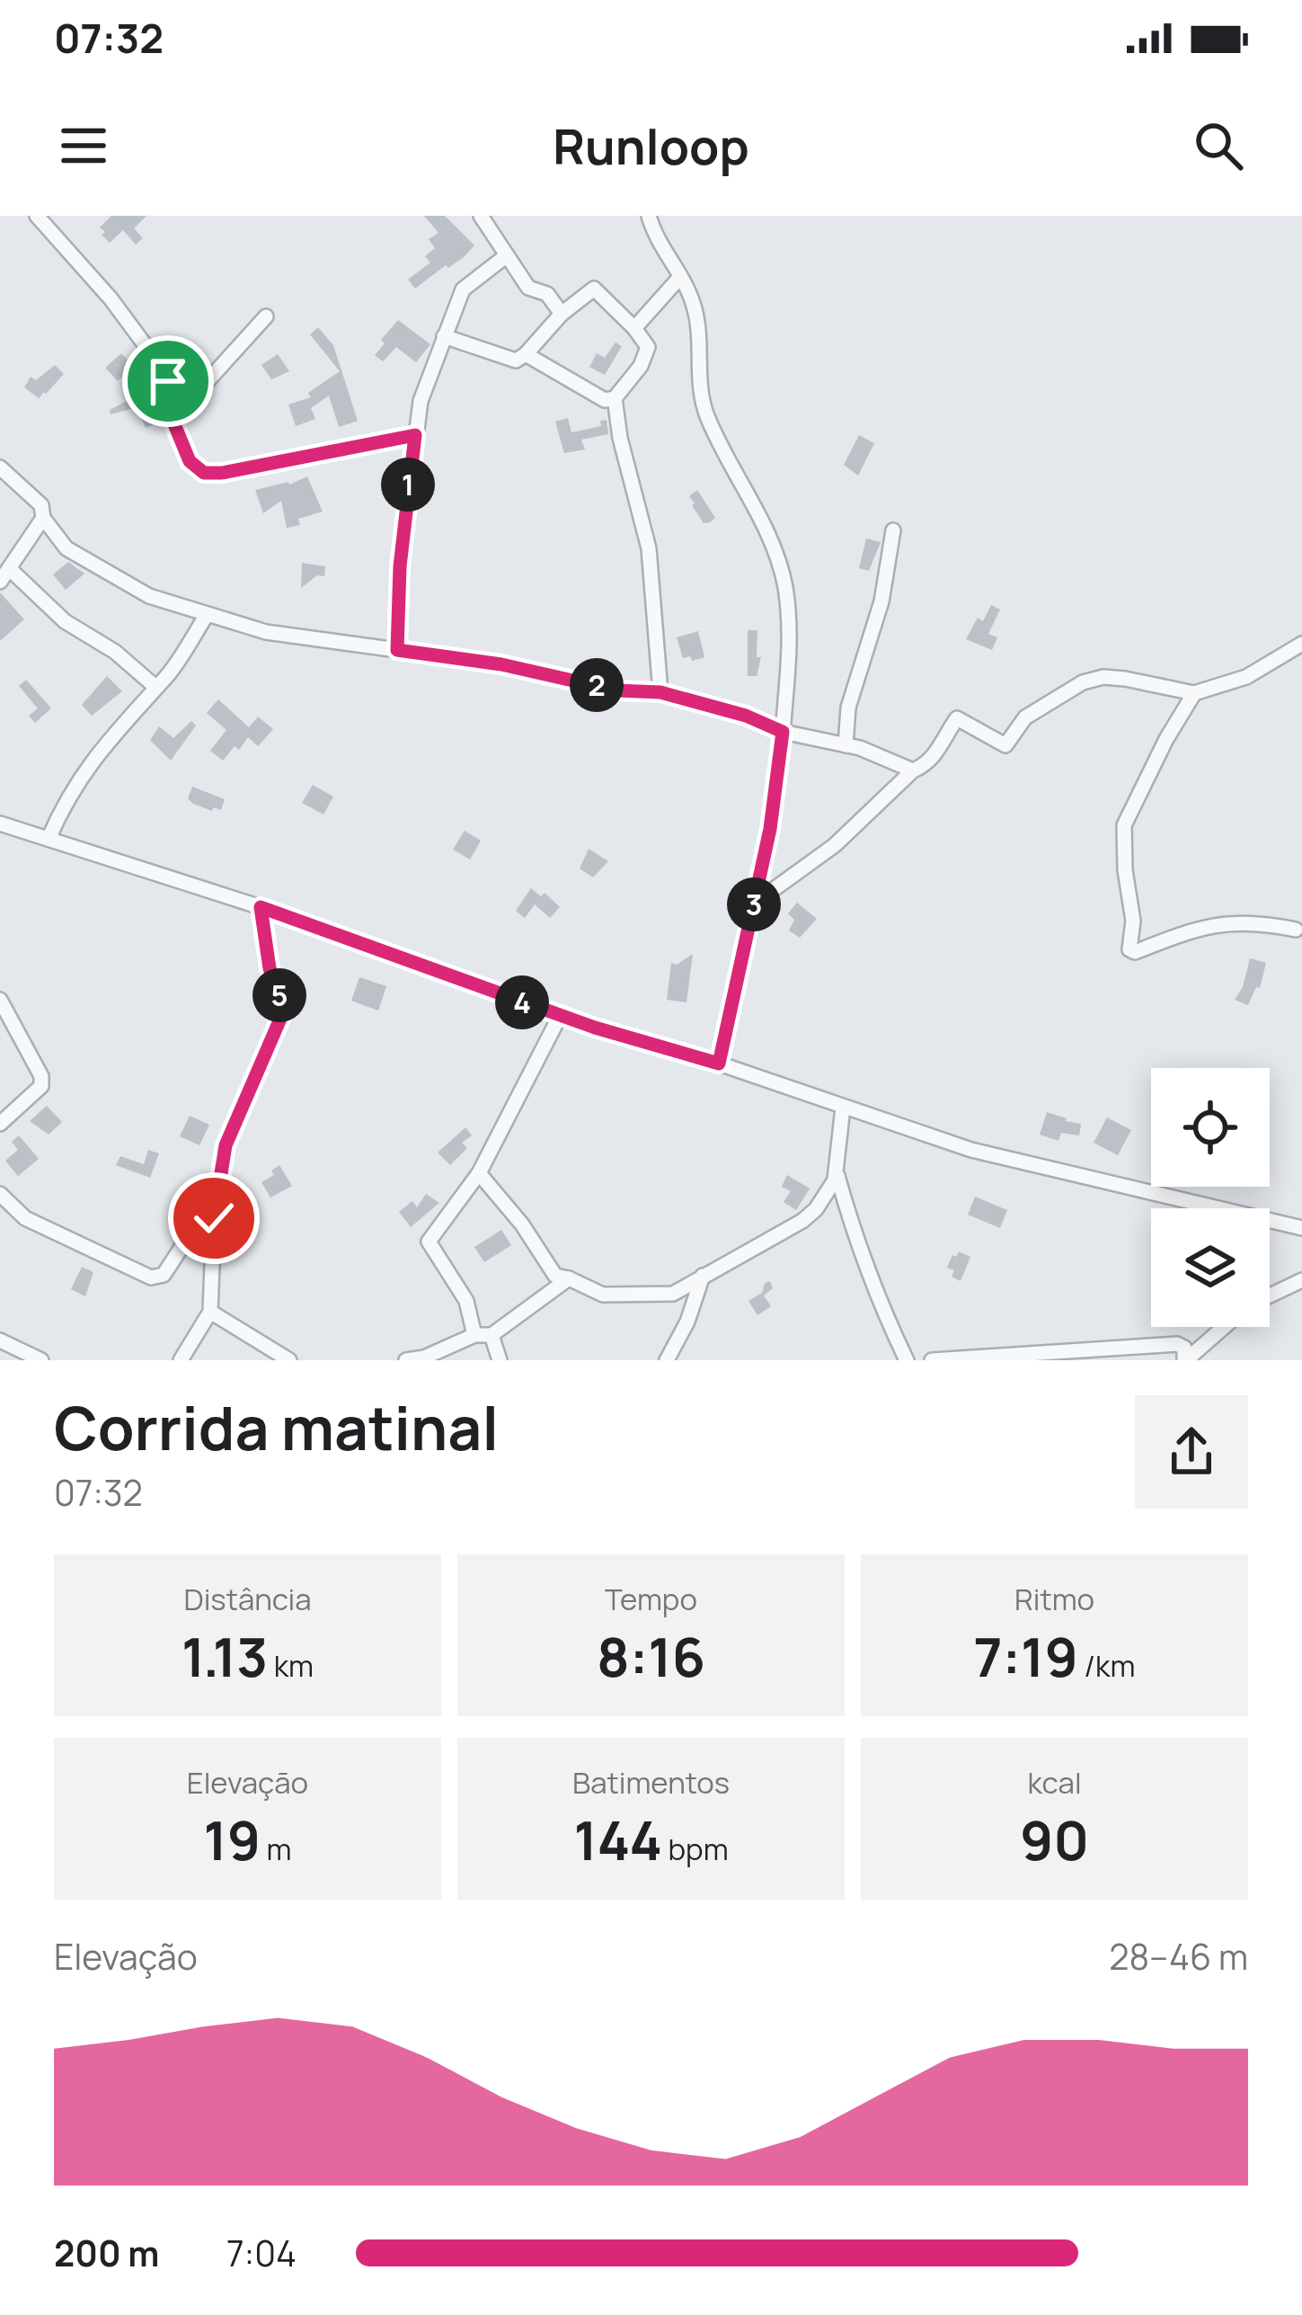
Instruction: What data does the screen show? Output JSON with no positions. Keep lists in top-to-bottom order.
{
  "page": {
    "status": "07:32",
    "header": "Runloop",
    "pins": [
      "1",
      "2",
      "3",
      "5",
      "4"
    ],
    "heading": ["Corrida matinal", "07:32"],
    "stats": [
      ["Distância", "1.13 km"],
      ["Tempo", "8:16"],
      ["Ritmo", "7:19 /km"],
      ["Elevação", "19 m"],
      ["Batimentos", "144 bpm"],
      ["kcal", "90"]
    ],
    "chart": ["Elevação", "28–46 m"],
    "list": [
      {
        "name": "200 m",
        "note": "7:04"
      }
    ]
  }
}
